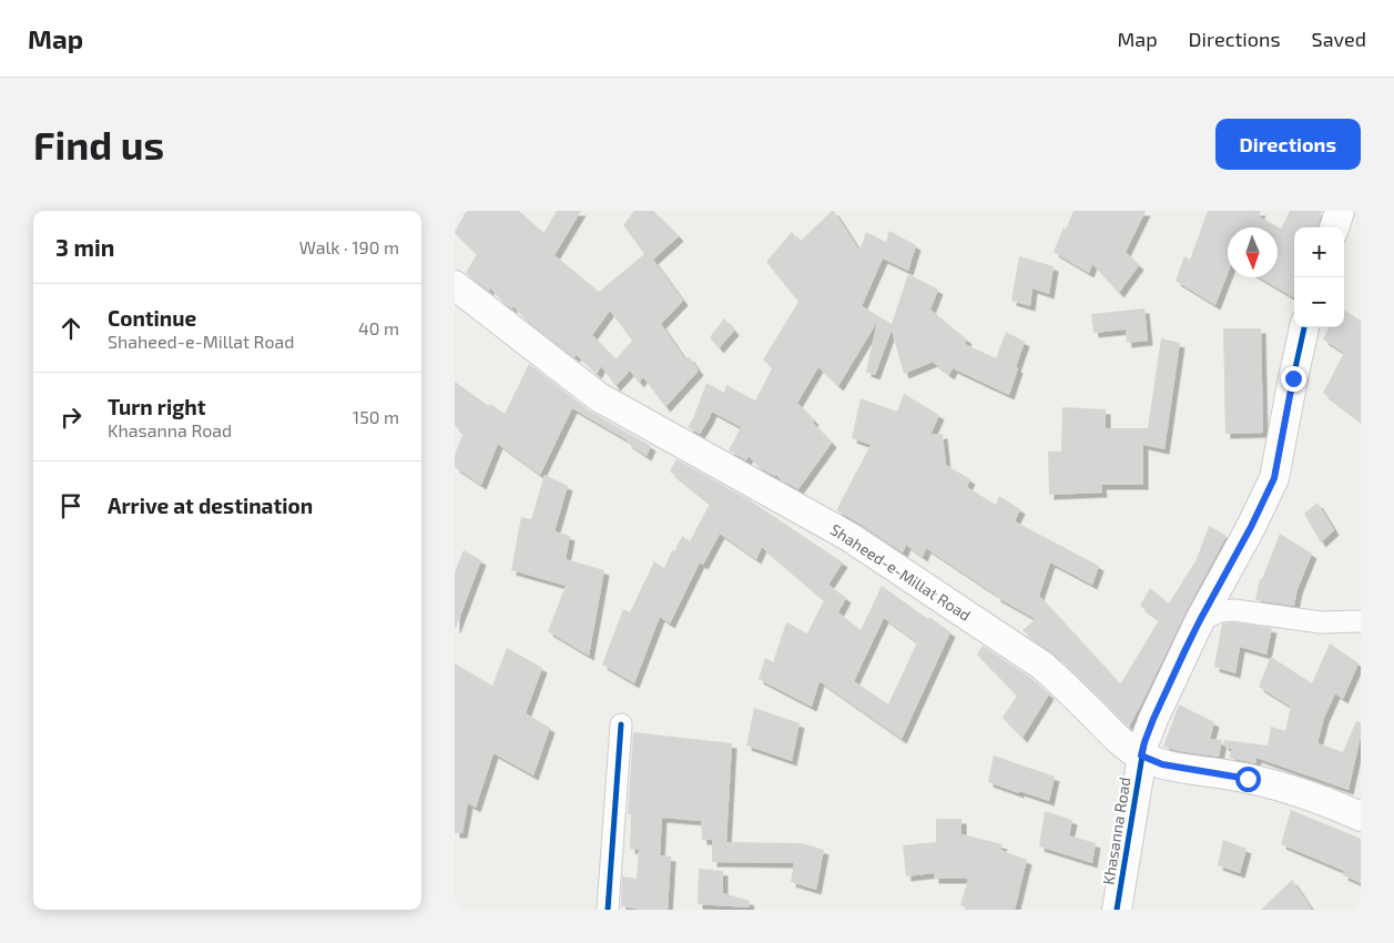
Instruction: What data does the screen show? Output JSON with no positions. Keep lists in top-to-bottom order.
{
  "streets": {
    "main road": ["Shaheed-e-Millat Road", "Khasanna Road"]
  },
  "crossings": [
    ["Shaheed-e-Millat Road", "Khasanna Road"]
  ],
  "north": "bottom",
  "page": {
    "header": "Map",
    "nav": ["Map", "Directions", "Saved"],
    "buttons": "Directions",
    "title": "Find us",
    "heading": ["3 min", "Walk · 190 m"],
    "map_buttons": ["+", "−"],
    "list": [
      ["Continue", "Shaheed-e-Millat Road", "40 m"],
      ["Turn right", "Khasanna Road", "150 m"],
      "Arrive at destination"
    ]
  }
}
